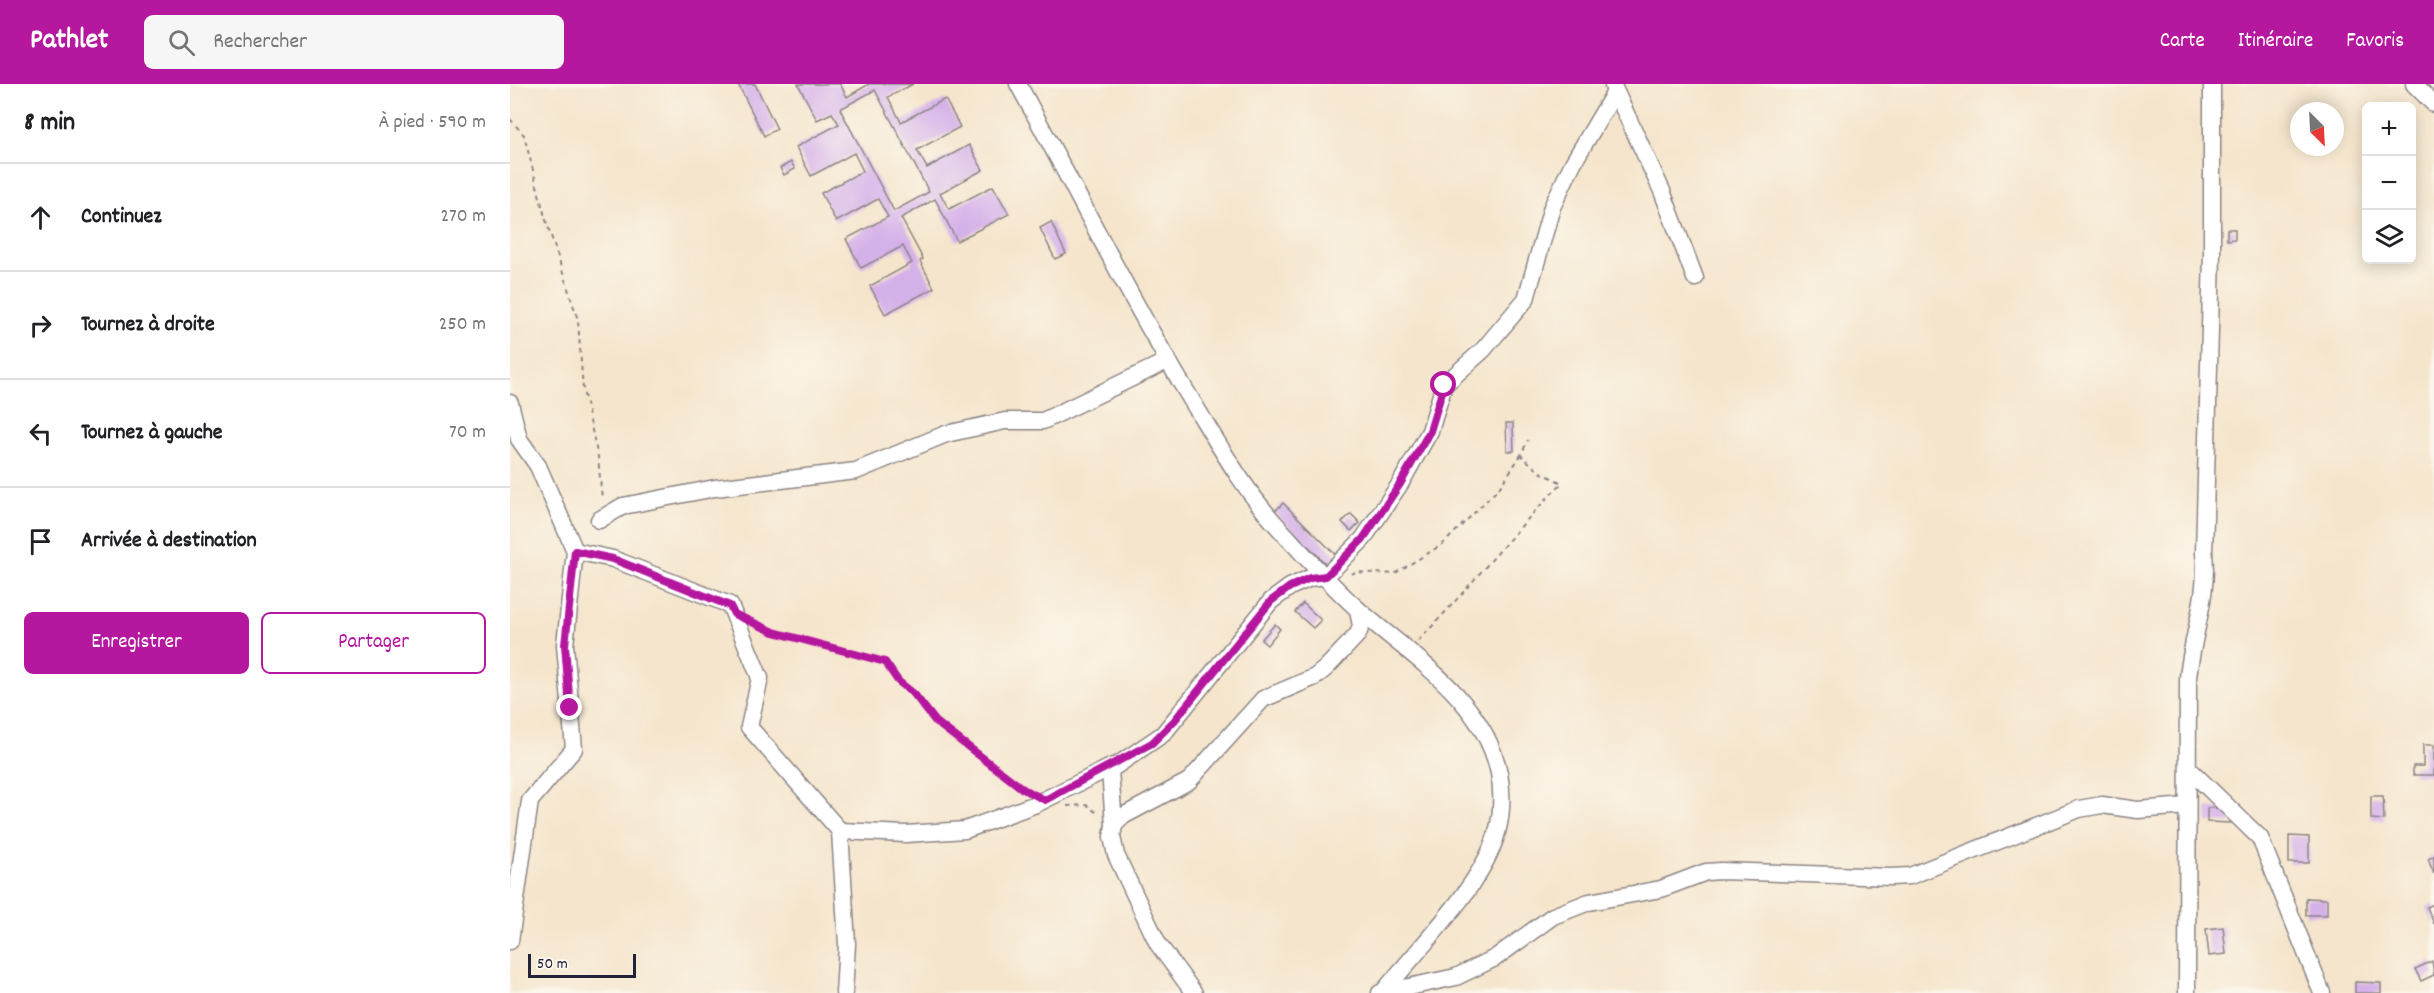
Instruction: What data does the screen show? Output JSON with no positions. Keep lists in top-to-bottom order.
{
  "scale_bar": "50 m",
  "north": "bottom right",
  "page": {
    "header": "Pathlet",
    "search": "Rechercher",
    "nav": ["Carte", "Itinéraire", "Favoris"],
    "heading": ["8 min", "À pied · 590 m"],
    "map_buttons": ["+", "−"],
    "list": [
      ["Continuez", "270 m"],
      ["Tournez à droite", "250 m"],
      ["Tournez à gauche", "70 m"],
      "Arrivée à destination"
    ],
    "buttons": ["Enregistrer", "Partager"],
    "scale": "50 m"
  }
}
